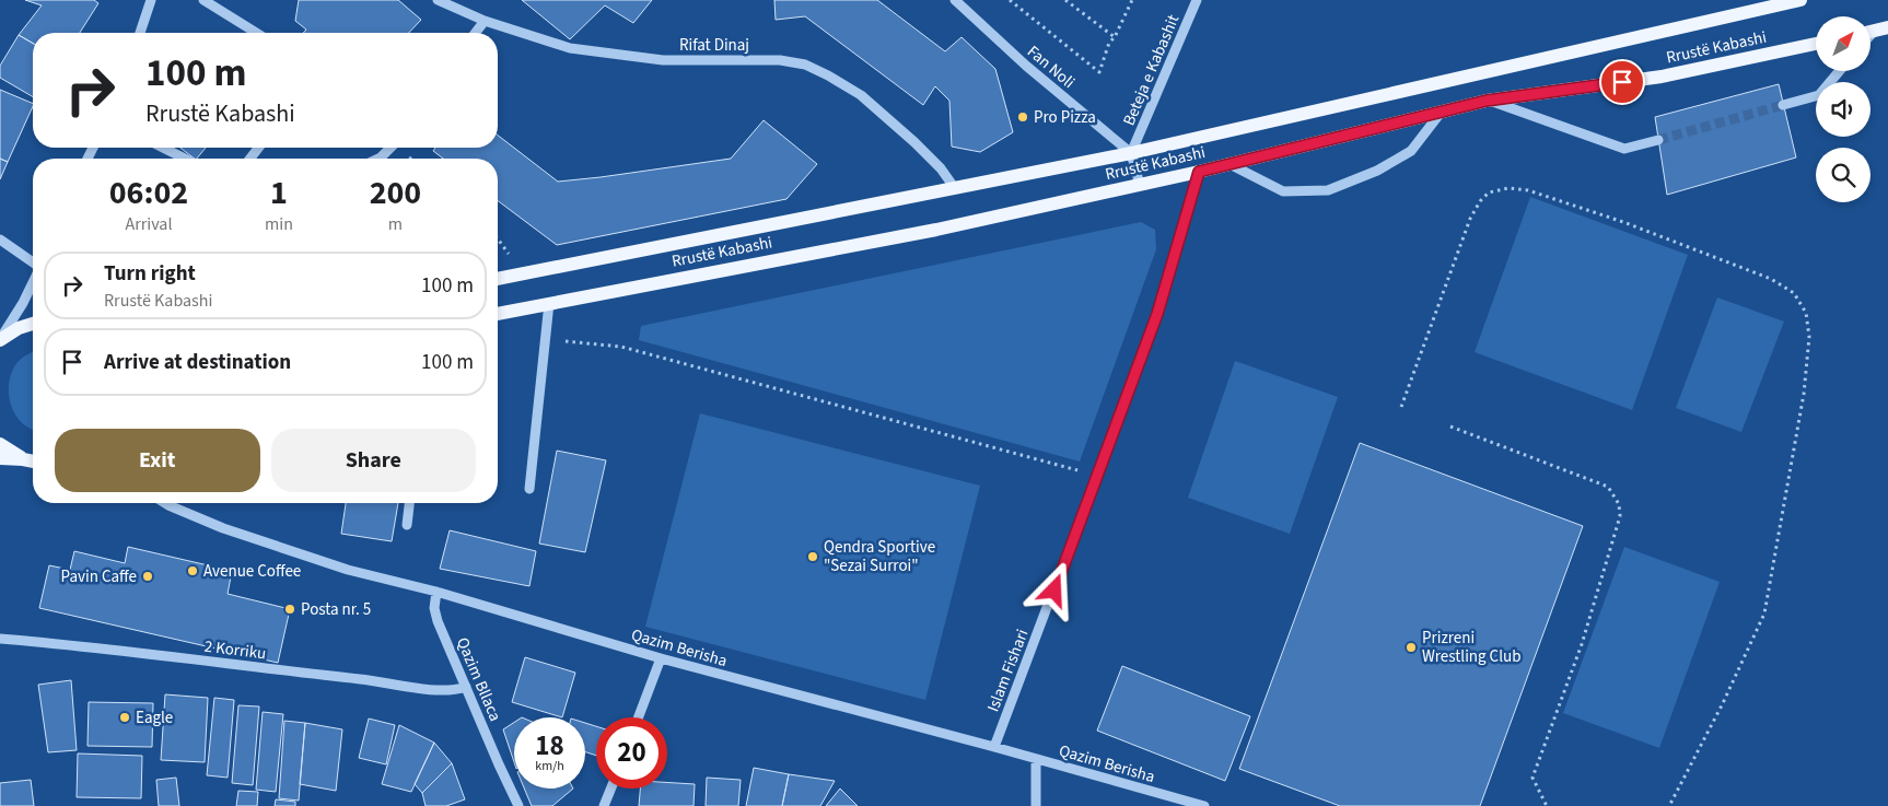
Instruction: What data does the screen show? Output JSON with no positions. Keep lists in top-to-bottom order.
{
  "streets": {
    "main road": ["Rrustë Kabashi"],
    "street": [
      "Rifat Dinaj",
      "Fan Noli",
      "Beteja e Kabashit",
      "Qazim Berisha",
      "2 Korriku",
      "Islam Fishari",
      "Qazim Bllaca"
    ]
  },
  "crossings": [
    ["Rifat Dinaj", "Rrustë Kabashi"],
    ["Rrustë Kabashi", "Fan Noli"],
    ["Rrustë Kabashi", "Beteja e Kabashit"],
    ["Rrustë Kabashi", "Islam Fishari"],
    ["Fan Noli", "Beteja e Kabashit"],
    ["Qazim Berisha", "Islam Fishari"],
    ["Qazim Berisha", "Qazim Bllaca"],
    ["2 Korriku", "Qazim Bllaca"]
  ],
  "places": [
    "Pro Pizza",
    "Qendra Sportive \"Sezai Surroi\"",
    "Avenue Coffee",
    "Pavin Caffe",
    "Posta nr. 5",
    "Prizreni Wrestling Club",
    "Eagle"
  ],
  "north": "top right",
  "page": {
    "turn": ["100 m", "Rrustë Kabashi"],
    "eta": [
      "06:02",
      "Arrival",
      "1",
      "min",
      "200",
      "m"
    ],
    "list": [
      {
        "name": "Turn right",
        "note": "Rrustë Kabashi",
        "value": "100 m"
      },
      {
        "name": "Arrive at destination",
        "value": "100 m"
      }
    ],
    "buttons": ["Exit", "Share"],
    "speed": "18 km/h",
    "limit": "20"
  }
}
